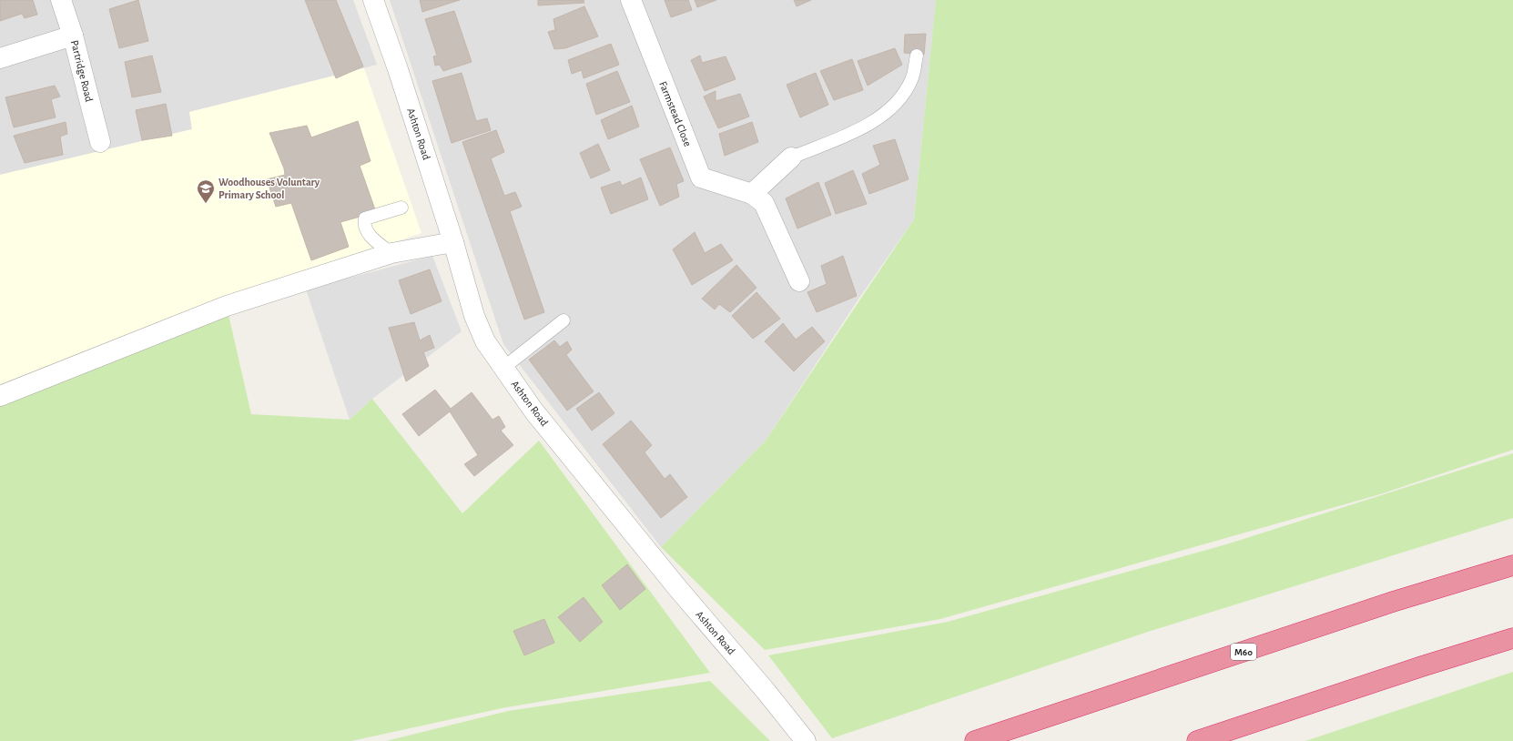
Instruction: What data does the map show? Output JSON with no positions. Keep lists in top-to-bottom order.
{
  "streets": {
    "highway": ["M60"],
    "street": ["Partridge Road", "Farmstead Close", "Ashton Road"]
  },
  "places": {
    "school or university": ["Woodhouses Voluntary Primary School"]
  }
}
